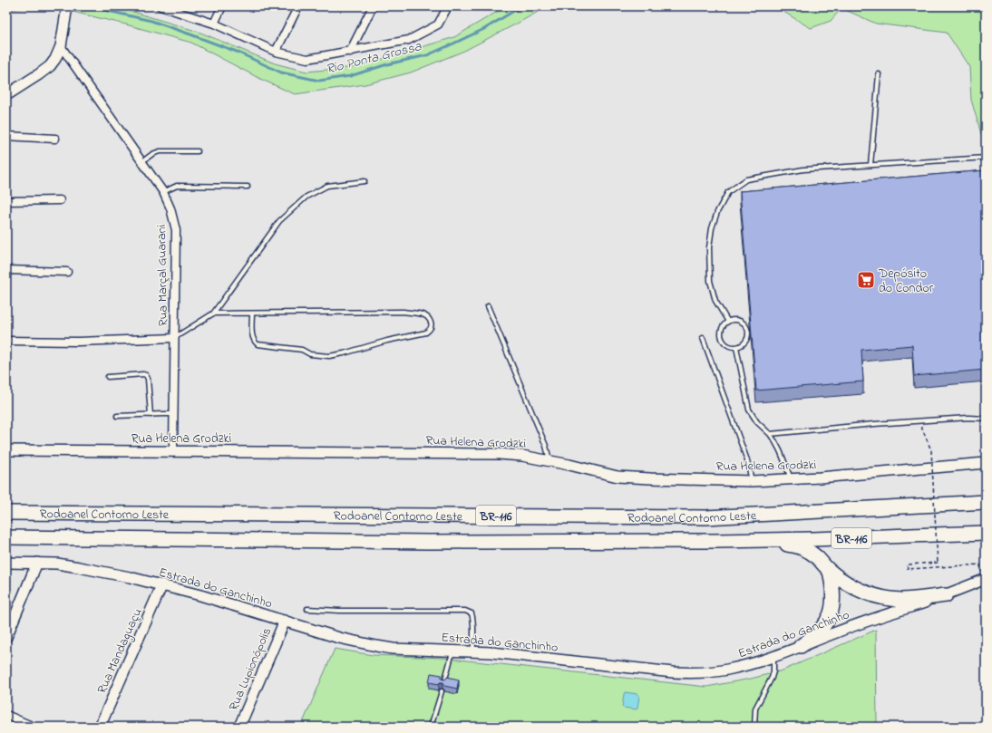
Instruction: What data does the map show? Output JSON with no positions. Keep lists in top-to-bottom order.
{
  "streets": {
    "highway": ["Rodoanel Contorno Leste", "BR-116"],
    "main road": [
      "Rua Helena Grodzki",
      "Estrada do Ganchinho",
      "Rua Mandaguaçu",
      "Rua Lupionópolis"
    ],
    "street": ["Rua Marçal Guarani"]
  },
  "crossings": [
    ["Rua Marçal Guarani", "Rua Helena Grodzki"],
    ["Estrada do Ganchinho", "Rua Mandaguaçu"],
    ["Estrada do Ganchinho", "Rua Lupionópolis"]
  ],
  "water": ["Rio Ponta Grossa"],
  "places": {
    "supermarket": ["Depósito do Condor"]
  }
}
